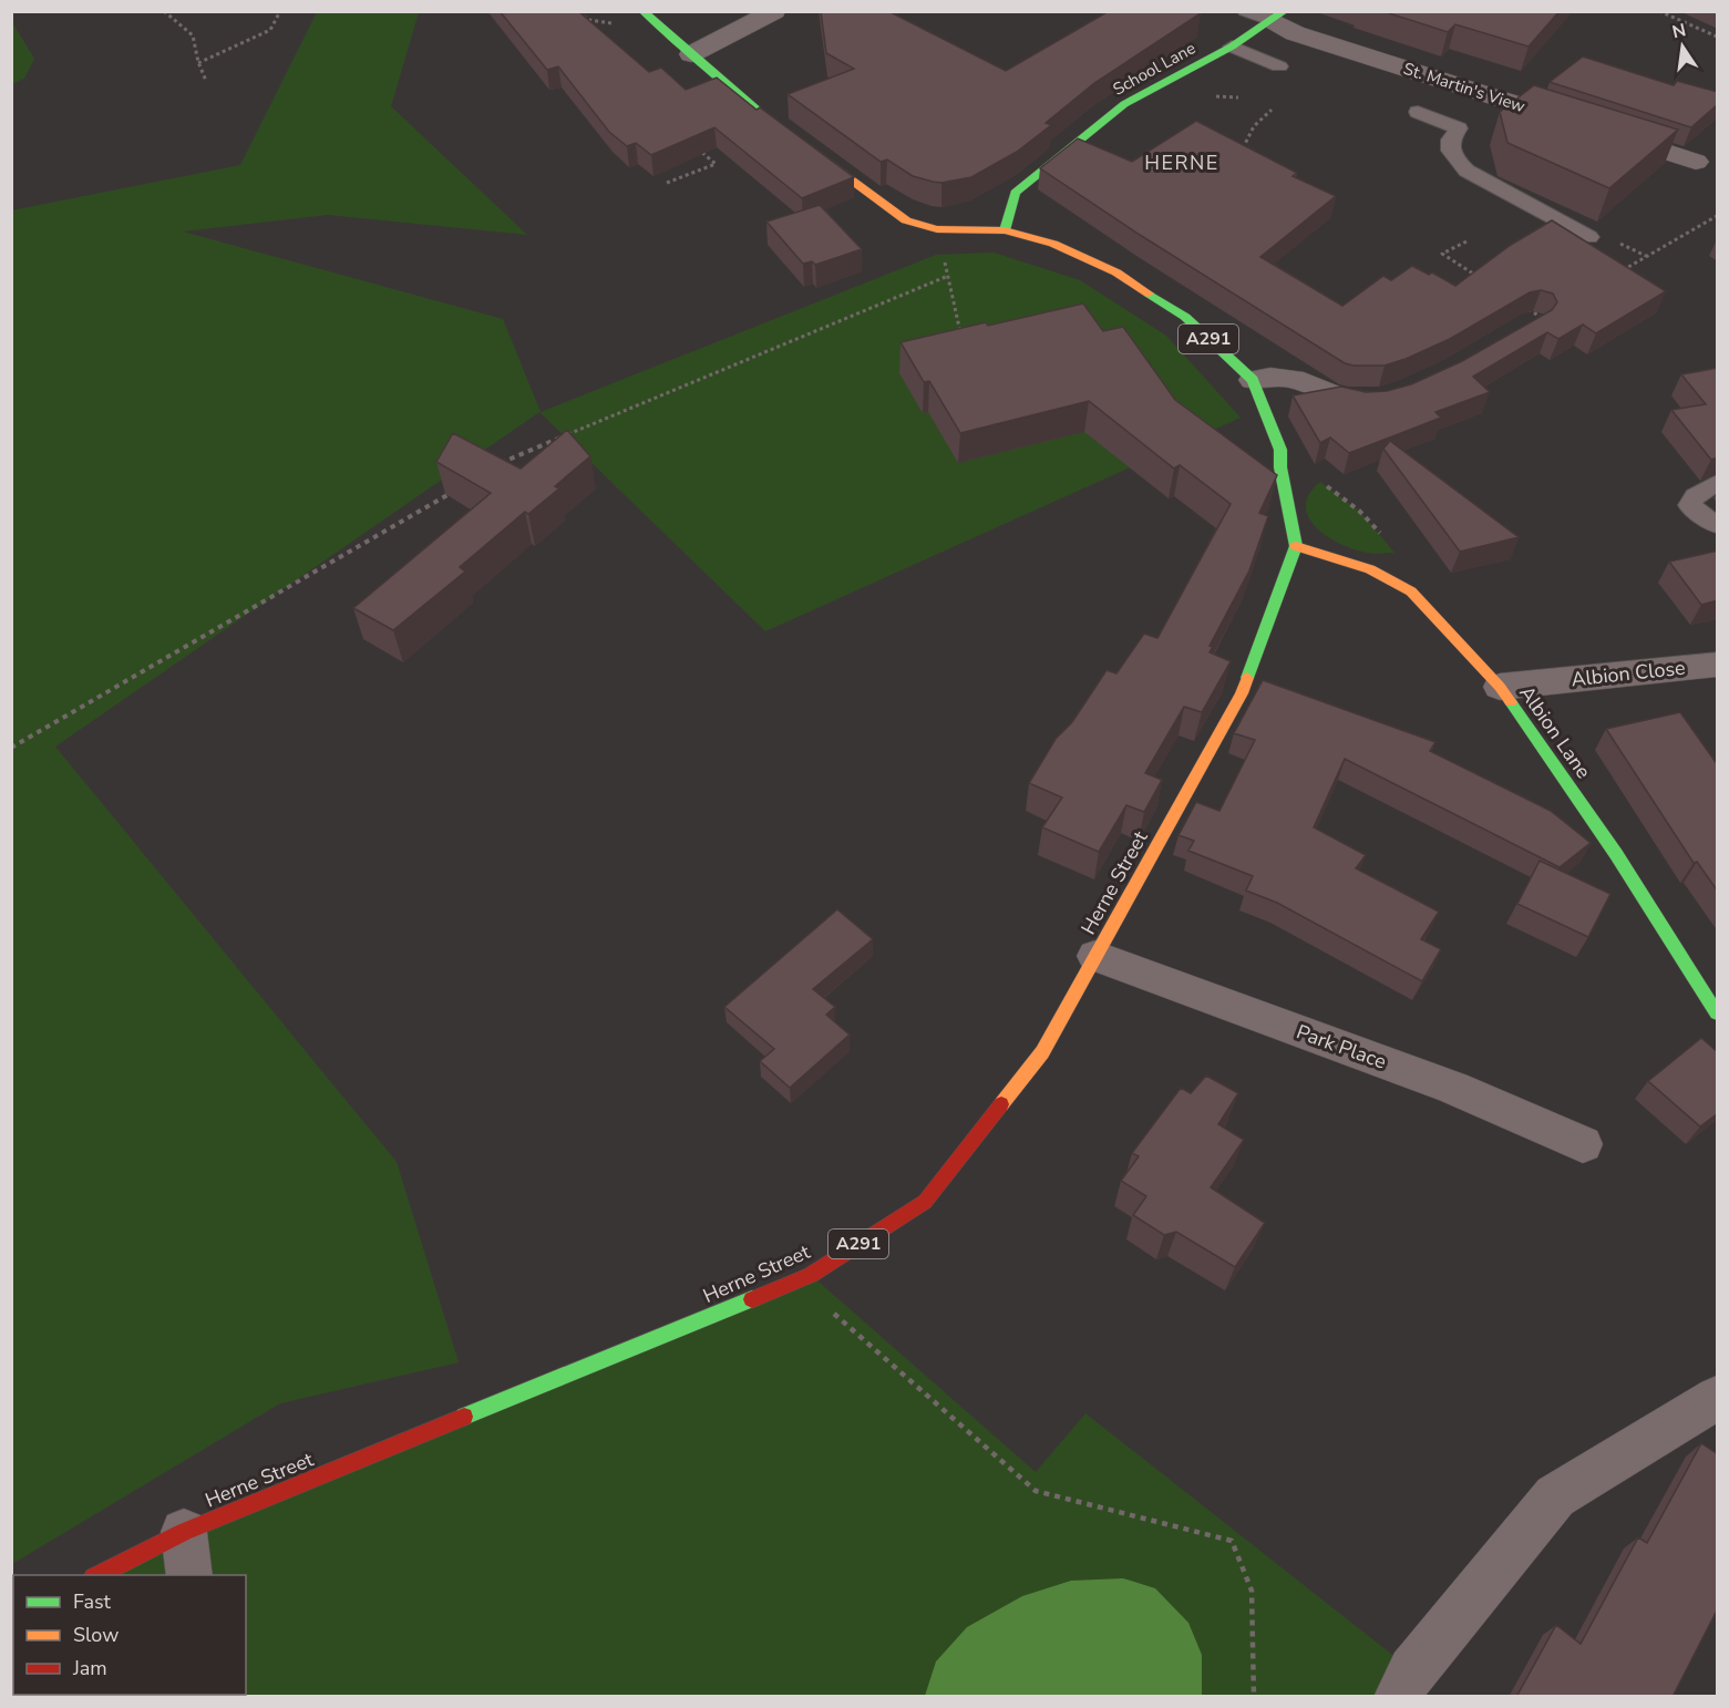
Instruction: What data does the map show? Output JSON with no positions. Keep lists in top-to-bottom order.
{
  "streets": {
    "main road": [
      "School Lane",
      "A291",
      "Albion Lane",
      "Herne Street"
    ],
    "street": ["St. Martin's View", "Albion Close", "Park Place"]
  },
  "crossings": [
    ["School Lane", "St. Martin's View"],
    ["School Lane", "A291"],
    ["A291", "Albion Lane"],
    ["A291", "Herne Street"],
    ["Albion Close", "Albion Lane"],
    ["Albion Lane", "Herne Street"],
    ["Herne Street", "Park Place"]
  ],
  "districts": ["HERNE"],
  "legend": ["Fast", "Slow", "Jam"],
  "north": "top"
}
